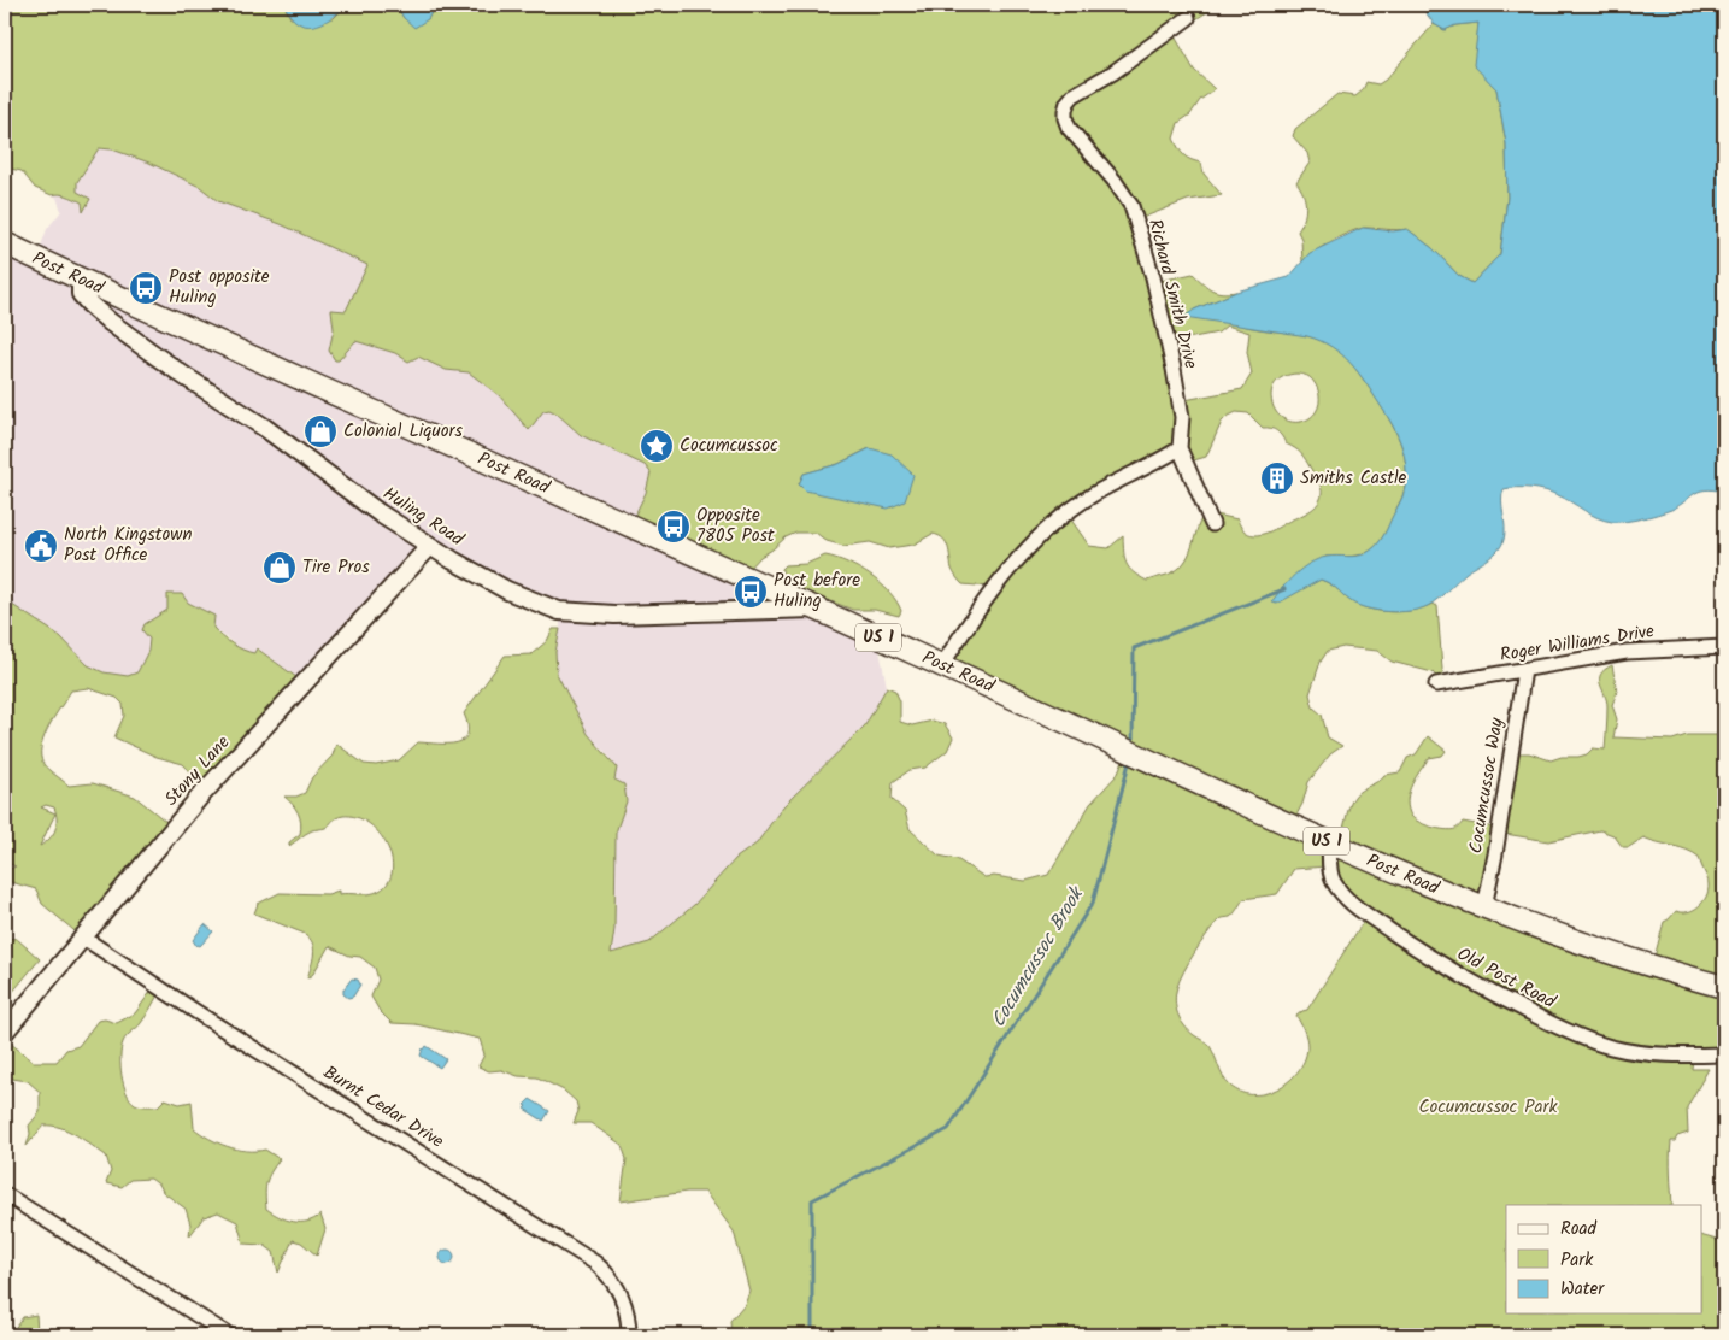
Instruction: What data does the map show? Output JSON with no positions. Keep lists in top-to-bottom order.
{
  "streets": {
    "main road": ["Post Road", "US 1"],
    "street": [
      "Richard Smith Drive",
      "Huling Road",
      "Roger Williams Drive",
      "Stony Lane",
      "Cocumcussoc Way",
      "Old Post Road",
      "Burnt Cedar Drive"
    ]
  },
  "crossings": [
    ["Post Road", "Huling Road"],
    ["Post Road", "Cocumcussoc Way"],
    ["Post Road", "Old Post Road"],
    ["Huling Road", "Stony Lane"],
    ["Roger Williams Drive", "Cocumcussoc Way"],
    ["Stony Lane", "Burnt Cedar Drive"]
  ],
  "water": ["Cocumcussoc Brook"],
  "parks": ["Cocumcussoc Park"],
  "places": {
    "bus stop": ["Post opposite Huling", "Opposite 7805 Post", "Post before Huling"],
    "shop": ["Colonial Liquors", "Tire Pros"],
    "place": ["Cocumcussoc"],
    "building": ["Smiths Castle"],
    "public building": ["North Kingstown Post Office"]
  },
  "legend": ["Road", "Park", "Water"]
}
